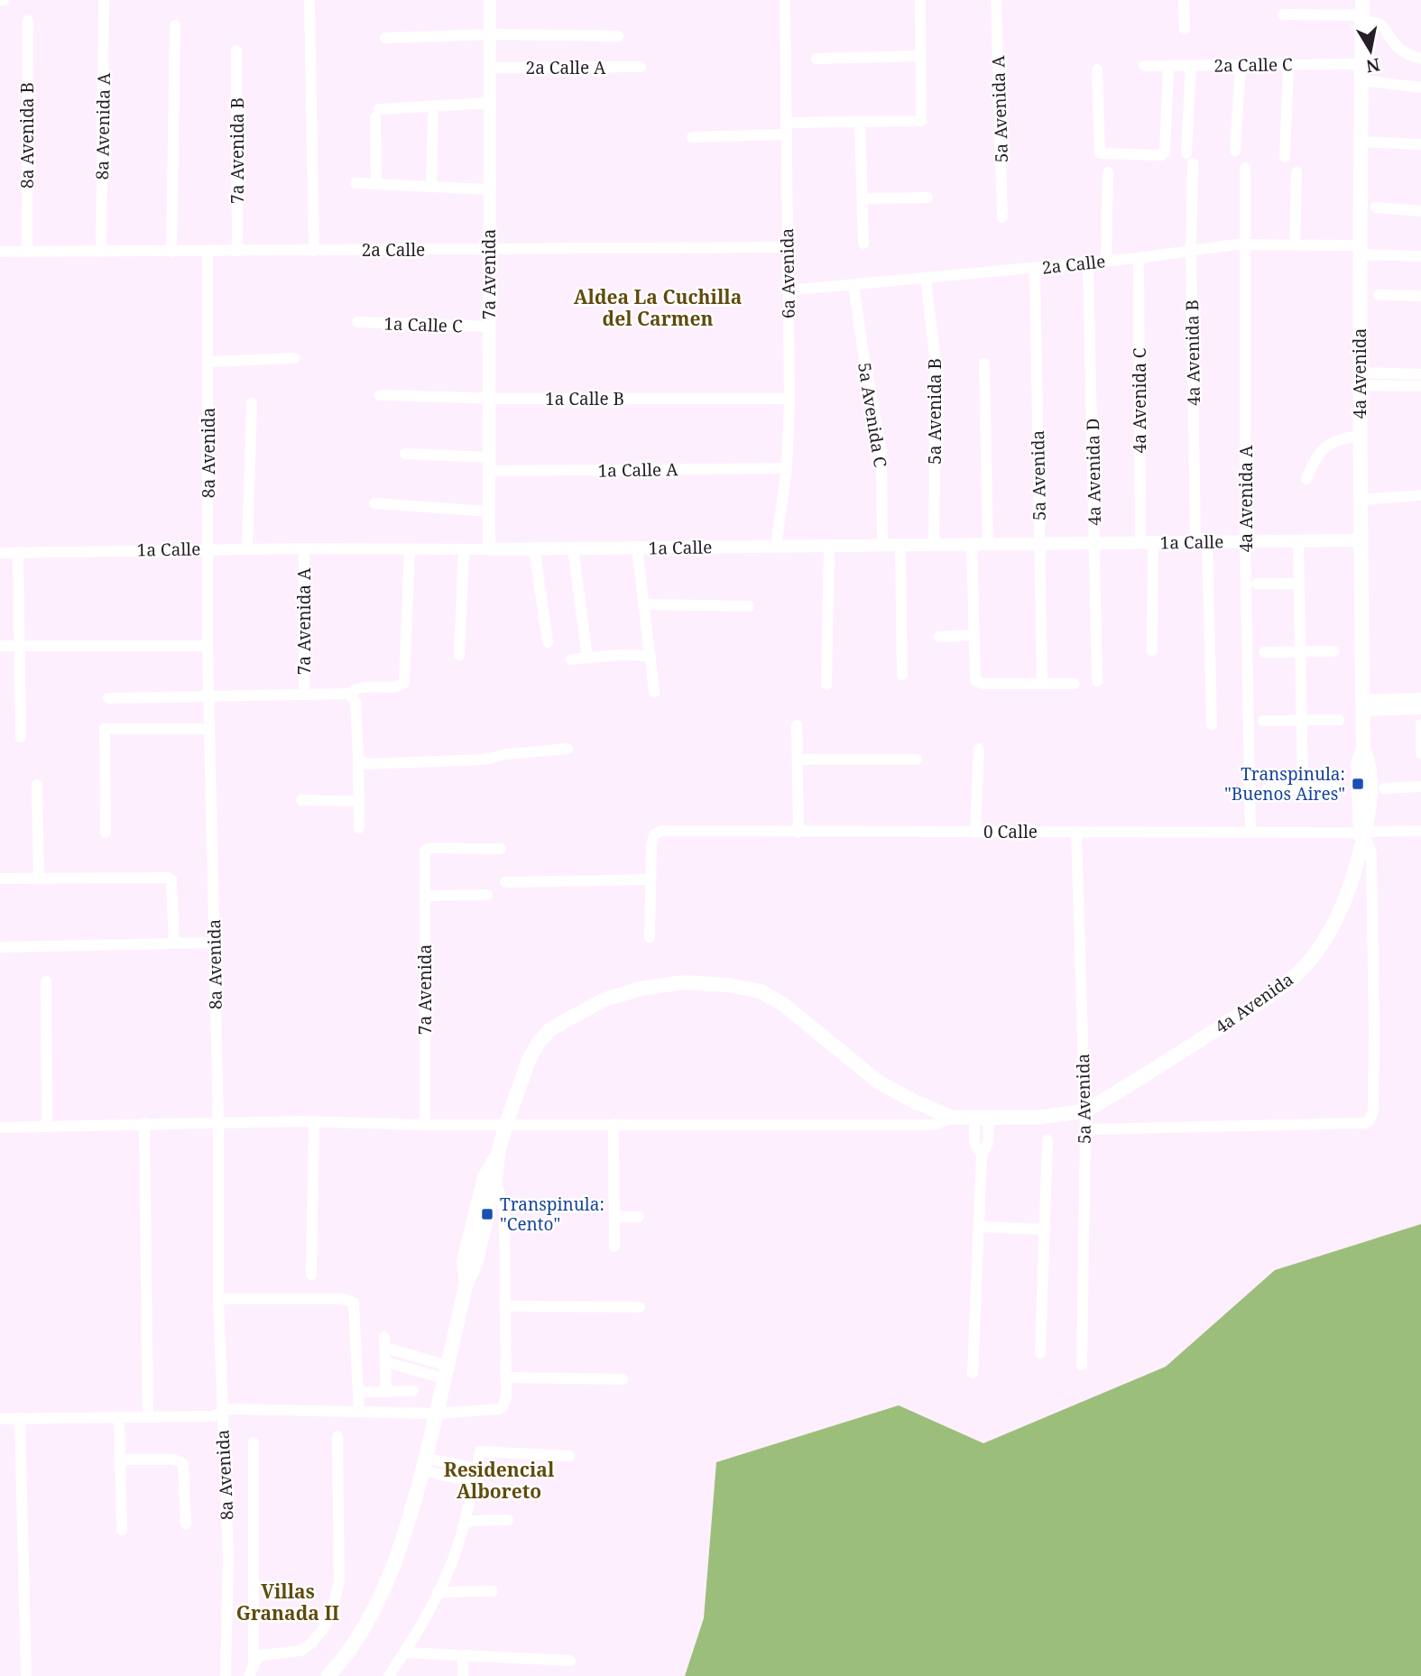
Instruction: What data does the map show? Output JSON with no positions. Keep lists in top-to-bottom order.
{
  "streets": {
    "main road": ["4a Avenida"],
    "street": [
      "2a Calle C",
      "2a Calle A",
      "5a Avenida A",
      "8a Avenida A",
      "8a Avenida B",
      "7a Avenida B",
      "2a Calle",
      "6a Avenida",
      "7a Avenida",
      "1a Calle C",
      "4a Avenida B",
      "1a Calle B",
      "4a Avenida C",
      "5a Avenida B",
      "5a Avenida C",
      "8a Avenida",
      "1a Calle A",
      "4a Avenida D",
      "5a Avenida",
      "4a Avenida A",
      "1a Calle",
      "7a Avenida A",
      "0 Calle"
    ]
  },
  "crossings": [
    ["2a Calle C", "4a Avenida B"],
    ["2a Calle C", "4a Avenida"],
    ["2a Calle A", "7a Avenida"],
    ["8a Avenida A", "2a Calle"],
    ["8a Avenida B", "2a Calle"],
    ["7a Avenida B", "2a Calle"],
    ["2a Calle", "6a Avenida"],
    ["2a Calle", "7a Avenida"],
    ["2a Calle", "4a Avenida B"],
    ["2a Calle", "4a Avenida"],
    ["2a Calle", "4a Avenida C"],
    ["2a Calle", "5a Avenida B"],
    ["2a Calle", "5a Avenida C"],
    ["2a Calle", "8a Avenida"],
    ["2a Calle", "4a Avenida D"],
    ["2a Calle", "5a Avenida"],
    ["2a Calle", "4a Avenida A"],
    ["6a Avenida", "1a Calle B"],
    ["6a Avenida", "1a Calle A"],
    ["6a Avenida", "1a Calle"],
    ["7a Avenida", "1a Calle C"],
    ["7a Avenida", "1a Calle B"],
    ["7a Avenida", "1a Calle A"],
    ["7a Avenida", "1a Calle"],
    ["4a Avenida B", "1a Calle"],
    ["4a Avenida", "5a Avenida"],
    ["4a Avenida", "1a Calle"],
    ["4a Avenida", "0 Calle"],
    ["4a Avenida C", "1a Calle"],
    ["5a Avenida B", "1a Calle"],
    ["5a Avenida C", "1a Calle"],
    ["8a Avenida", "1a Calle"],
    ["4a Avenida D", "1a Calle"],
    ["5a Avenida", "1a Calle"],
    ["5a Avenida", "0 Calle"],
    ["4a Avenida A", "1a Calle"],
    ["4a Avenida A", "0 Calle"],
    ["1a Calle", "7a Avenida A"]
  ],
  "districts": ["Aldea La Cuchilla del Carmen", "Residencial Alboreto", "Villas Granada II"],
  "places": {
    "transit": ["Transpinula: \"Buenos Aires\"", "Transpinula: \"Cento\""]
  },
  "north": "bottom"
}
